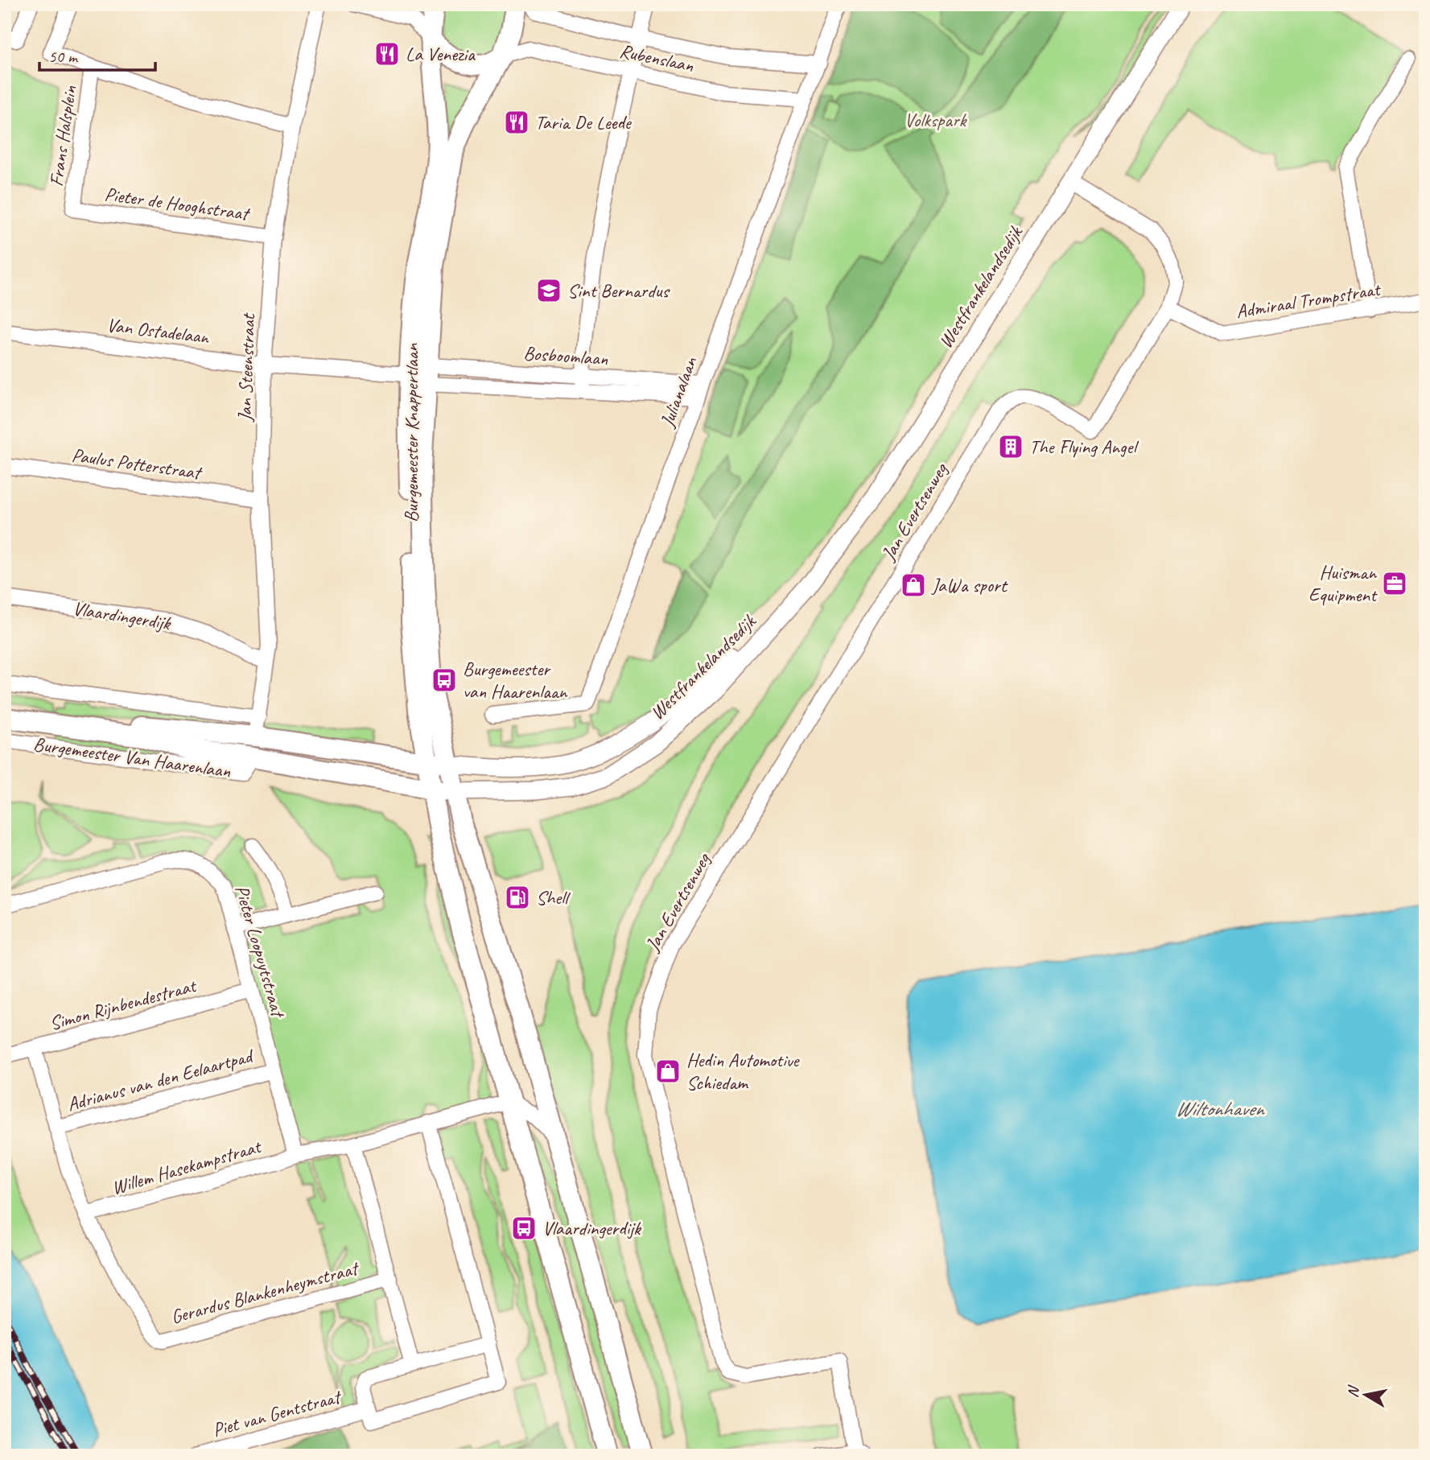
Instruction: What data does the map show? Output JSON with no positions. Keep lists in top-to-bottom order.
{
  "streets": {
    "main road": ["Burgemeester Knappertlaan", "Burgemeester Van Haarenlaan"],
    "street": [
      "Rubenslaan",
      "Frans Halsplein",
      "Pieter de Hooghstraat",
      "Westfrankelandsedijk",
      "Admiraal Trompstraat",
      "Van Ostadelaan",
      "Bosboomlaan",
      "Jan Steenstraat",
      "Julianalaan",
      "Paulus Potterstraat",
      "Jan Evertsenweg",
      "Vlaardingerdijk",
      "Pieter Loopuytstraat",
      "Simon Rijnbendestraat",
      "Adrianus van den Eelaartpad",
      "Willem Hasekampstraat",
      "Gerardus Blankenheymstraat",
      "Piet van Gentstraat"
    ]
  },
  "crossings": [
    ["Rubenslaan", "Julianalaan"],
    ["Rubenslaan", "Burgemeester Knappertlaan"],
    ["Frans Halsplein", "Pieter de Hooghstraat"],
    ["Pieter de Hooghstraat", "Jan Steenstraat"],
    ["Westfrankelandsedijk", "Burgemeester Knappertlaan"],
    ["Westfrankelandsedijk", "Burgemeester Van Haarenlaan"],
    ["Admiraal Trompstraat", "Jan Evertsenweg"],
    ["Van Ostadelaan", "Jan Steenstraat"],
    ["Van Ostadelaan", "Burgemeester Knappertlaan"],
    ["Bosboomlaan", "Julianalaan"],
    ["Bosboomlaan", "Burgemeester Knappertlaan"],
    ["Jan Steenstraat", "Paulus Potterstraat"],
    ["Jan Steenstraat", "Vlaardingerdijk"],
    ["Jan Steenstraat", "Burgemeester Van Haarenlaan"],
    ["Burgemeester Knappertlaan", "Burgemeester Van Haarenlaan"],
    ["Pieter Loopuytstraat", "Simon Rijnbendestraat"],
    ["Pieter Loopuytstraat", "Adrianus van den Eelaartpad"],
    ["Pieter Loopuytstraat", "Willem Hasekampstraat"],
    ["Willem Hasekampstraat", "Gerardus Blankenheymstraat"]
  ],
  "water": ["Wiltonhaven"],
  "parks": ["Volkspark"],
  "places": {
    "restaurant": ["La Venezia", "Taria De Leede"],
    "school or university": ["Sint Bernardus"],
    "building": ["The Flying Angel"],
    "office": ["Huisman Equipment"],
    "shop": ["JaWa sport", "Hedin Automotive Schiedam"],
    "bus stop": ["Burgemeester van Haarenlaan", "Vlaardingerdijk"],
    "fuel station": ["Shell"]
  },
  "scale_bar": "50 m",
  "north": "left"
}
